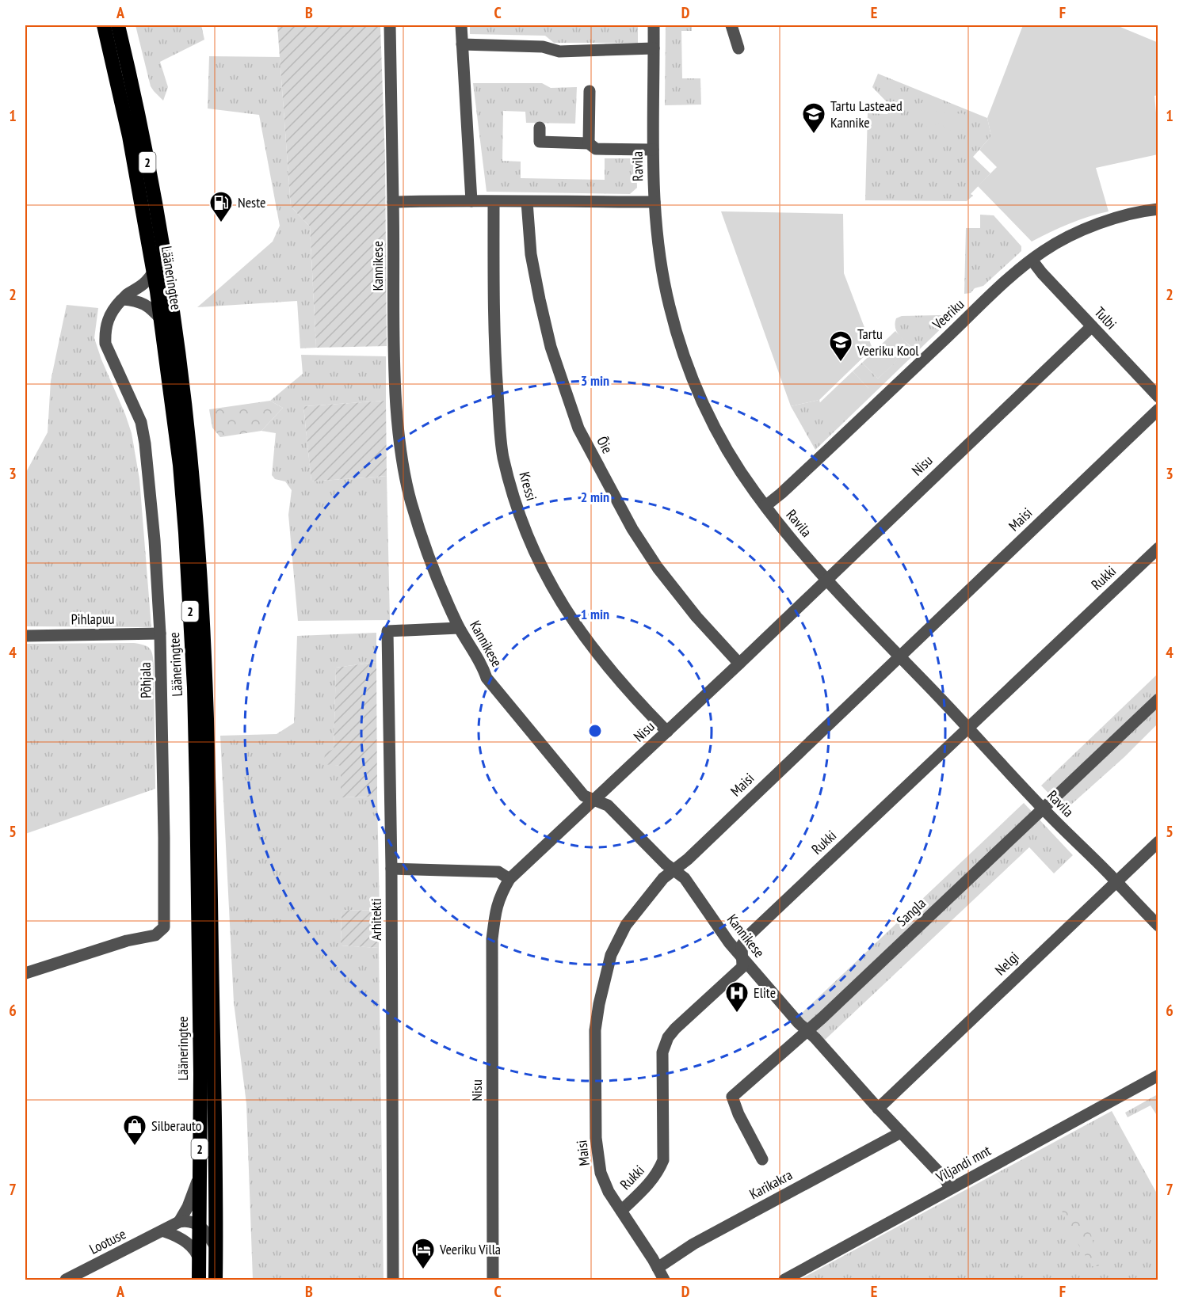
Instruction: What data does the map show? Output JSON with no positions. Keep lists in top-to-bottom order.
{
  "streets": {
    "highway": ["2", "Lääneringtee"],
    "street": [
      "Ravila",
      "Kannikese",
      "Veeriku",
      "Tulbi",
      "Õie",
      "Nisu",
      "Kressi",
      "Maisi",
      "Rukki",
      "Pihlapuu",
      "Põhjala",
      "Sangla",
      "Arhitekti",
      "Nelgi",
      "Viljandi mnt",
      "Karikakra",
      "Lootuse"
    ]
  },
  "crossings": [
    ["Ravila", "Veeriku"],
    ["Ravila", "Nisu"],
    ["Ravila", "Maisi"],
    ["Ravila", "Rukki"],
    ["Ravila", "Sangla"],
    ["Ravila", "Nelgi"],
    ["Kannikese", "Nisu"],
    ["Kannikese", "Maisi"],
    ["Kannikese", "Rukki"],
    ["Kannikese", "Sangla"],
    ["Kannikese", "Arhitekti"],
    ["Kannikese", "Nelgi"],
    ["Kannikese", "Viljandi mnt"],
    ["Kannikese", "Karikakra"],
    ["Lääneringtee", "Põhjala"],
    ["Lääneringtee", "Lootuse"],
    ["Veeriku", "Tulbi"],
    ["Tulbi", "Nisu"],
    ["Õie", "Nisu"],
    ["Nisu", "Kressi"],
    ["Maisi", "Rukki"],
    ["Maisi", "Karikakra"],
    ["Pihlapuu", "Põhjala"]
  ],
  "places": {
    "school or university": ["Tartu Lasteaed Kannike", "Tartu Veeriku Kool"],
    "fuel station": ["Neste"],
    "hospital": ["Elite"],
    "shop": ["Silberauto"],
    "hotel": ["Veeriku Villa"]
  },
  "grid": {
    "columns": [
      "A",
      "B",
      "C",
      "D",
      "E",
      "F"
    ],
    "rows": [
      "1",
      "2",
      "3",
      "4",
      "5",
      "6",
      "7"
    ]
  },
  "rings": ["3 min", "2 min", "1 min"]
}
